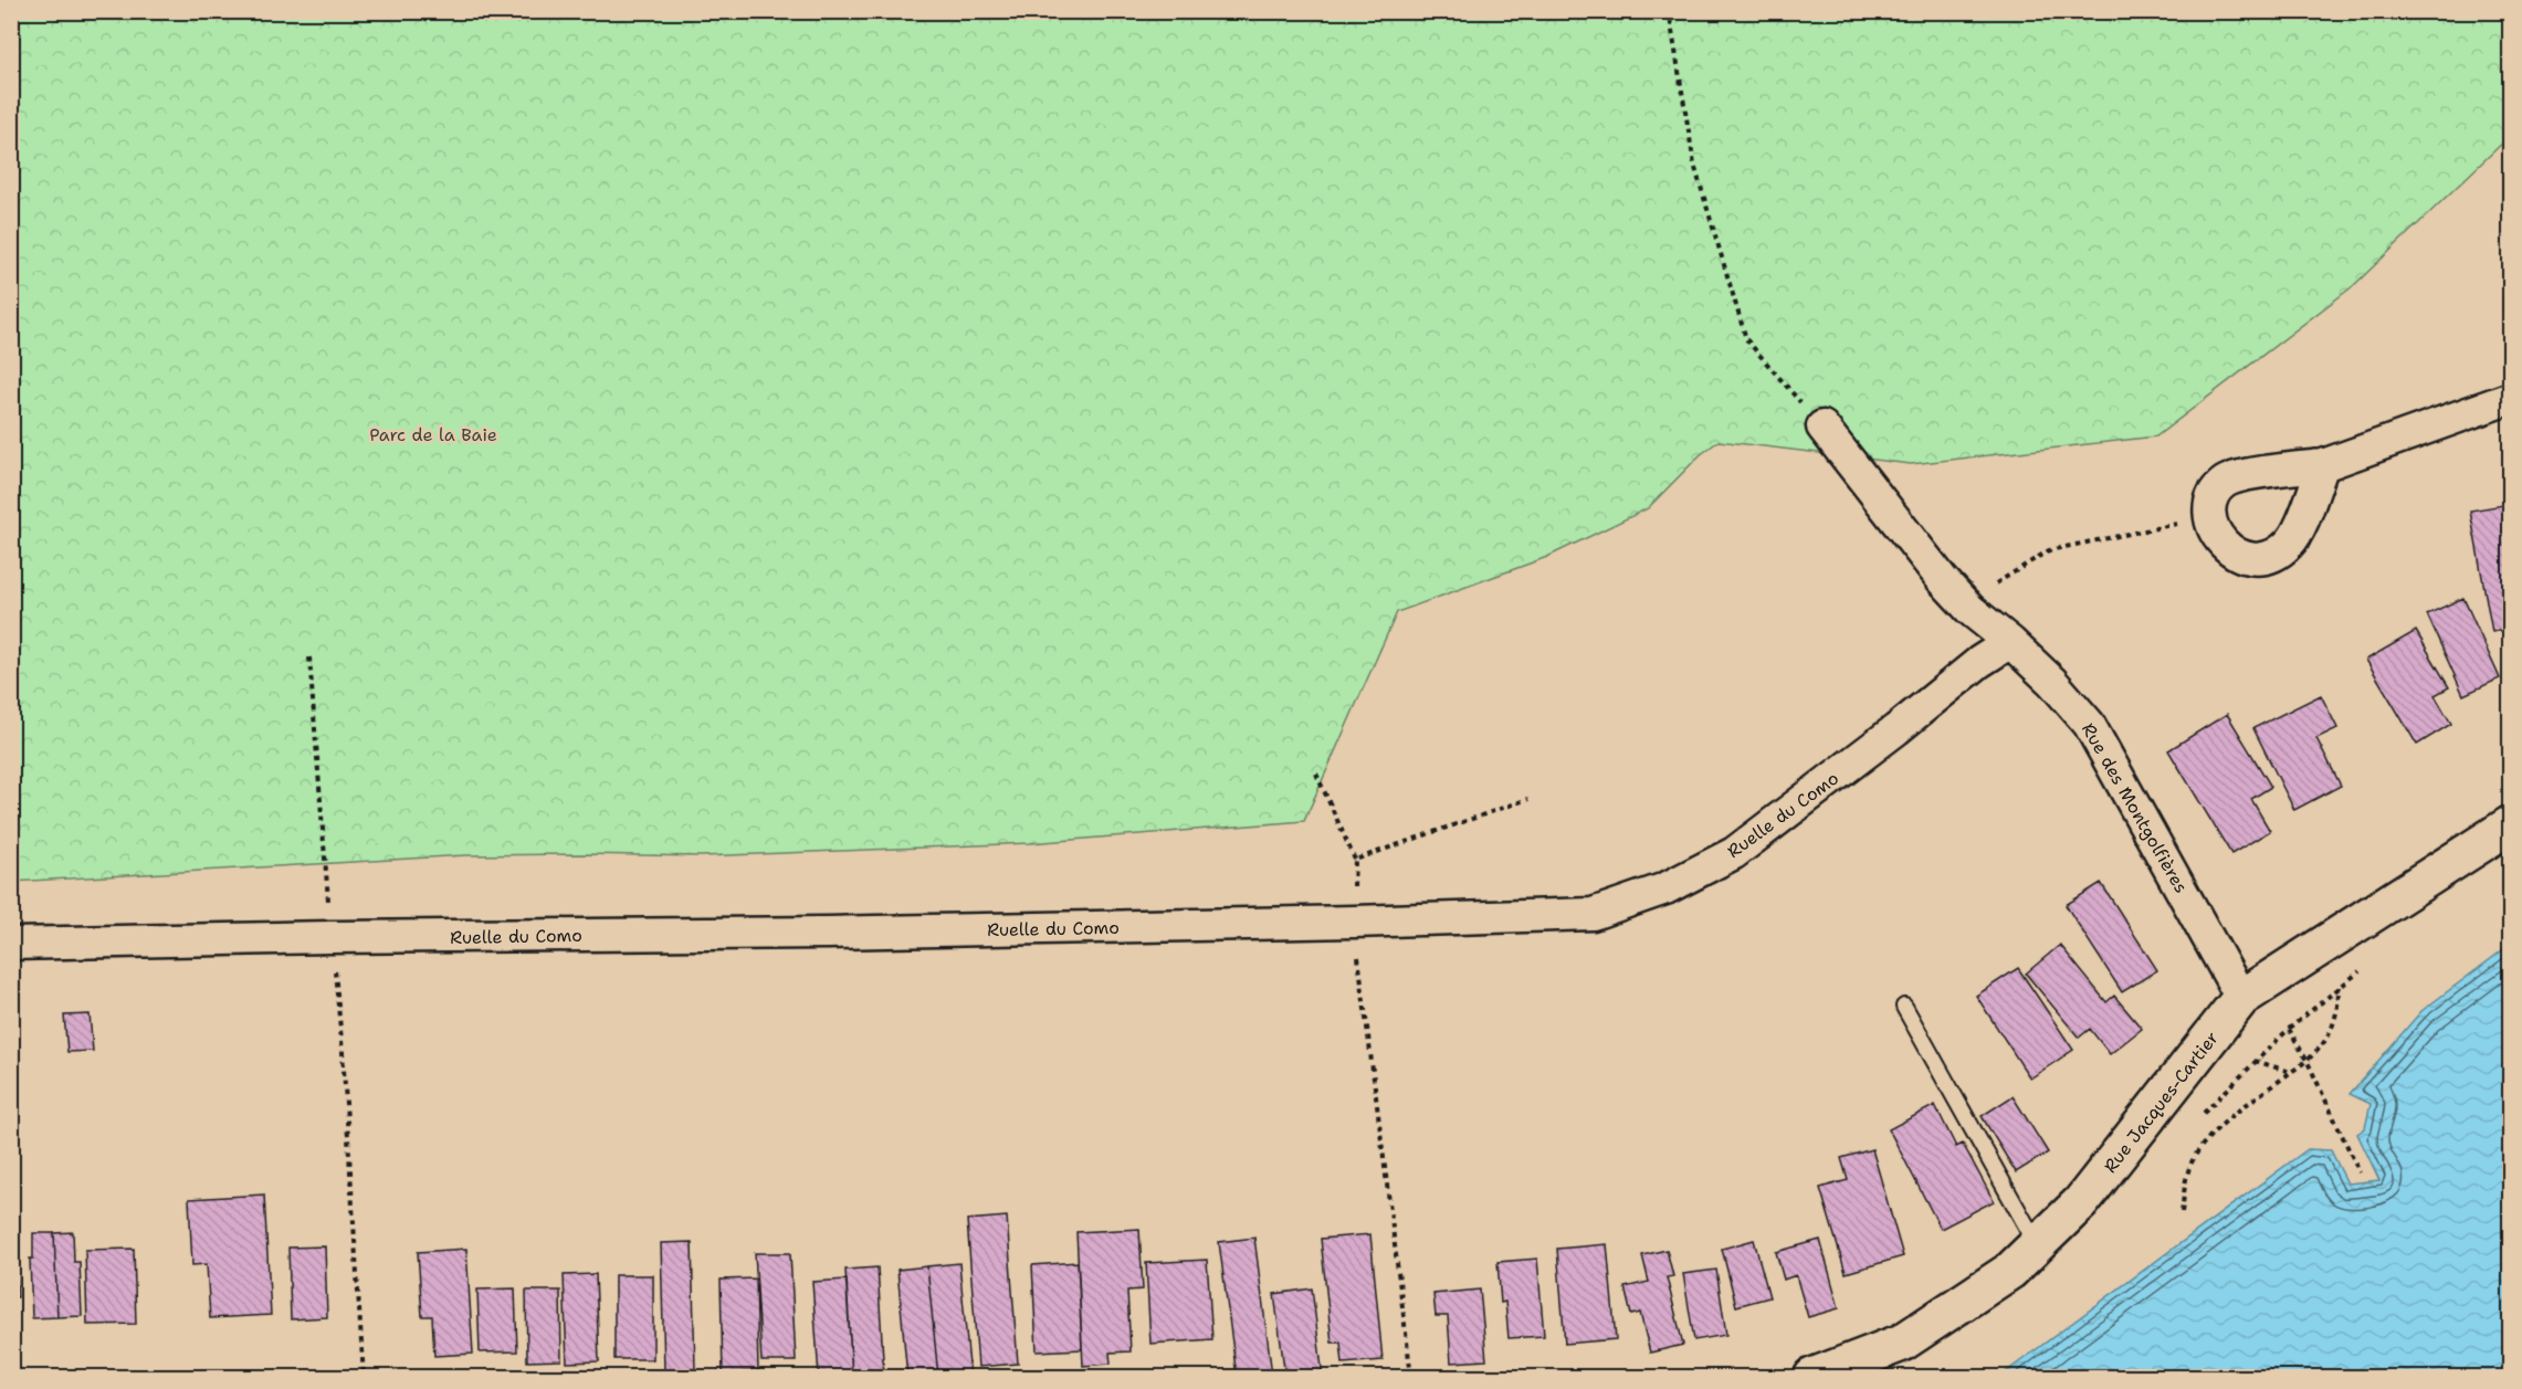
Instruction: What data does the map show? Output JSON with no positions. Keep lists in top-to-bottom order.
{
  "streets": {
    "street": ["Rue des Montgolfières", "Ruelle du Como", "Rue Jacques-Cartier"]
  },
  "crossings": [
    ["Rue des Montgolfières", "Ruelle du Como"],
    ["Rue des Montgolfières", "Rue Jacques-Cartier"]
  ],
  "parks": ["Parc de la Baie"]
}
